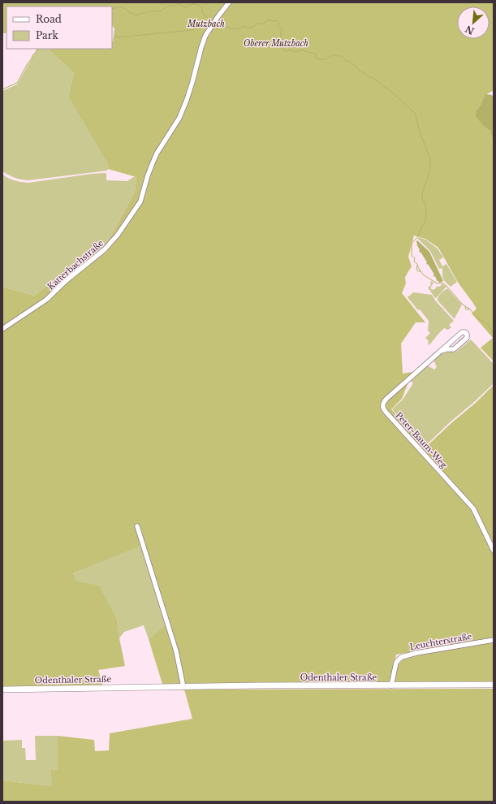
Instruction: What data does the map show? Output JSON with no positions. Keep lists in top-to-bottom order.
{
  "streets": {
    "main road": ["Odenthaler Straße"],
    "street": ["Katterbachstraße", "Peter-Baum-Weg", "Leuchterstraße"]
  },
  "crossings": [
    ["Leuchterstraße", "Odenthaler Straße"]
  ],
  "parks": ["Mutzbach", "Oberer Mutzbach"],
  "legend": ["Road", "Park"],
  "north": "bottom left"
}
